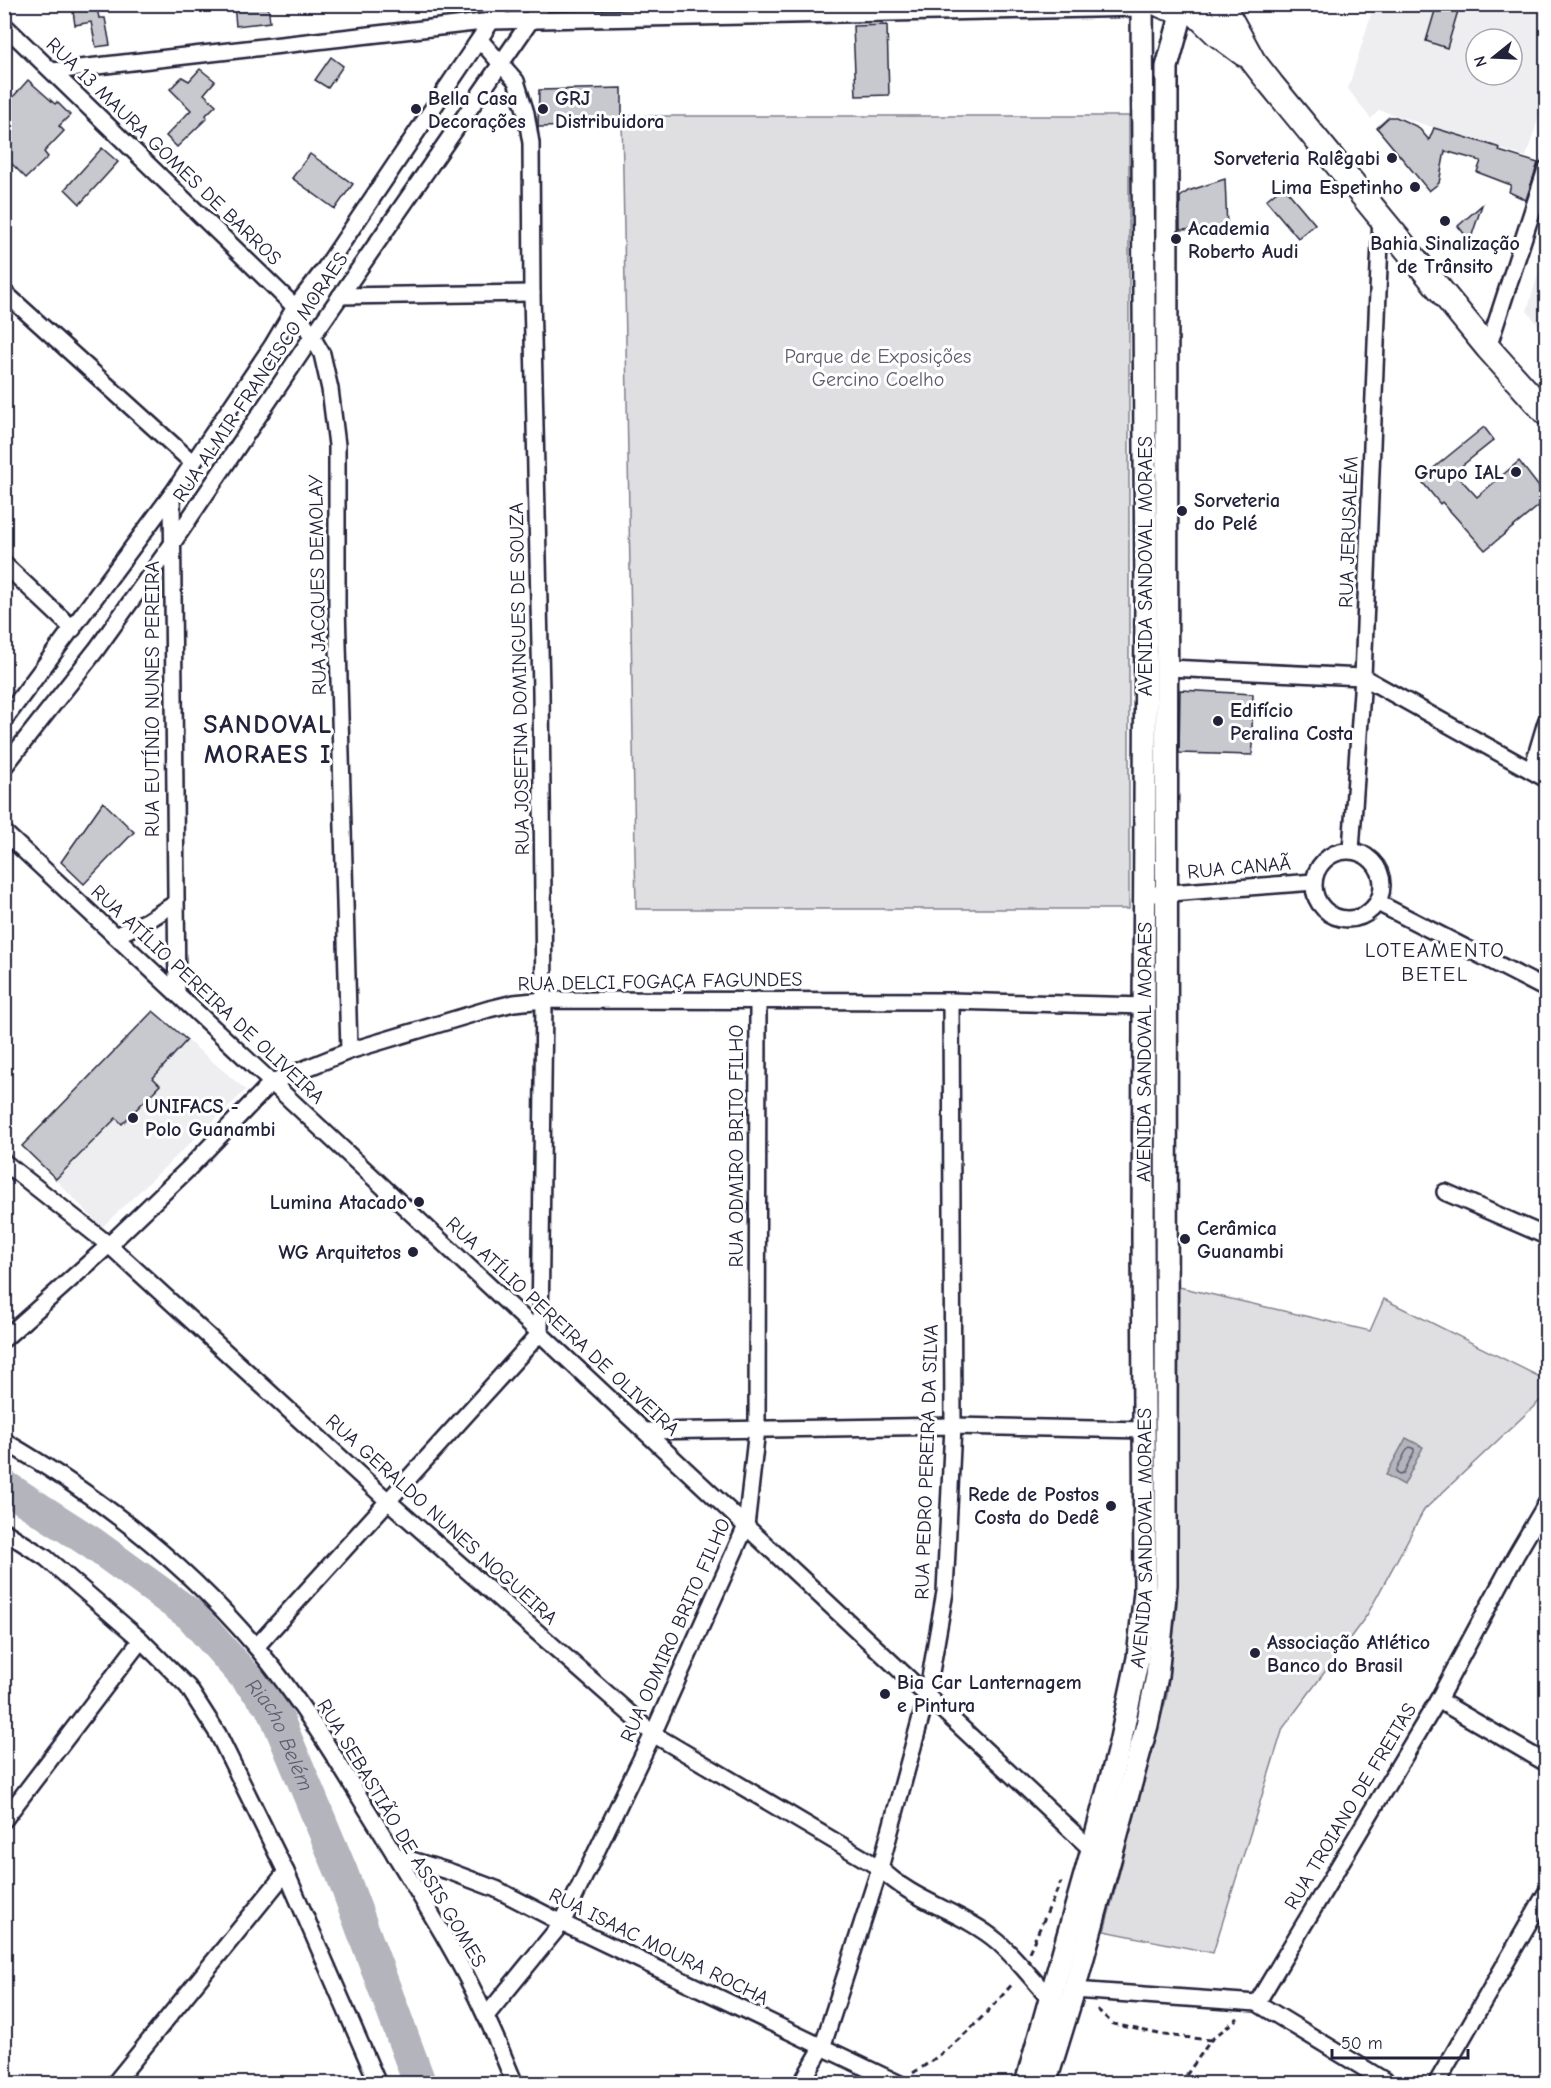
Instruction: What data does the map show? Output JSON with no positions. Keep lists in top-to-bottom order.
{
  "streets": {
    "main road": ["AVENIDA SANDOVAL MORAES"],
    "street": [
      "RUA 13 MAURA GOMES DE BARROS",
      "RUA ALMIR FRANCISCO MORAES",
      "RUA JERUSALÉM",
      "RUA JACQUES DEMOLAY",
      "RUA JOSEFINA DOMINGUES DE SOUZA",
      "RUA EUTÍNIO NUNES PEREIRA",
      "RUA CANAÃ",
      "RUA DELCI FOGAÇA FAGUNDES",
      "RUA ATÍLIO PEREIRA DE OLIVEIRA",
      "RUA ODMIRO BRITO FILHO",
      "RUA PEDRO PEREIRA DA SILVA",
      "RUA GERALDO NUNES NOGUEIRA",
      "RUA TROIANO DE FREITAS",
      "RUA SEBASTIÃO DE ASSIS GOMES",
      "RUA ISAAC MOURA ROCHA"
    ]
  },
  "crossings": [
    ["RUA 13 MAURA GOMES DE BARROS", "RUA ALMIR FRANCISCO MORAES"],
    ["RUA 13 MAURA GOMES DE BARROS", "RUA JACQUES DEMOLAY"],
    ["RUA ALMIR FRANCISCO MORAES", "RUA JACQUES DEMOLAY"],
    ["RUA ALMIR FRANCISCO MORAES", "RUA JOSEFINA DOMINGUES DE SOUZA"],
    ["RUA ALMIR FRANCISCO MORAES", "RUA EUTÍNIO NUNES PEREIRA"],
    ["RUA JERUSALÉM", "RUA CANAÃ"],
    ["AVENIDA SANDOVAL MORAES", "RUA CANAÃ"],
    ["AVENIDA SANDOVAL MORAES", "RUA DELCI FOGAÇA FAGUNDES"],
    ["AVENIDA SANDOVAL MORAES", "RUA ATÍLIO PEREIRA DE OLIVEIRA"],
    ["AVENIDA SANDOVAL MORAES", "RUA GERALDO NUNES NOGUEIRA"],
    ["RUA JACQUES DEMOLAY", "RUA DELCI FOGAÇA FAGUNDES"],
    ["RUA JOSEFINA DOMINGUES DE SOUZA", "RUA DELCI FOGAÇA FAGUNDES"],
    ["RUA JOSEFINA DOMINGUES DE SOUZA", "RUA ATÍLIO PEREIRA DE OLIVEIRA"],
    ["RUA EUTÍNIO NUNES PEREIRA", "RUA ATÍLIO PEREIRA DE OLIVEIRA"],
    ["RUA DELCI FOGAÇA FAGUNDES", "RUA ATÍLIO PEREIRA DE OLIVEIRA"],
    ["RUA DELCI FOGAÇA FAGUNDES", "RUA ODMIRO BRITO FILHO"],
    ["RUA DELCI FOGAÇA FAGUNDES", "RUA PEDRO PEREIRA DA SILVA"],
    ["RUA DELCI FOGAÇA FAGUNDES", "RUA GERALDO NUNES NOGUEIRA"],
    ["RUA ATÍLIO PEREIRA DE OLIVEIRA", "RUA ODMIRO BRITO FILHO"],
    ["RUA ATÍLIO PEREIRA DE OLIVEIRA", "RUA PEDRO PEREIRA DA SILVA"],
    ["RUA ODMIRO BRITO FILHO", "RUA GERALDO NUNES NOGUEIRA"],
    ["RUA ODMIRO BRITO FILHO", "RUA SEBASTIÃO DE ASSIS GOMES"],
    ["RUA ODMIRO BRITO FILHO", "RUA ISAAC MOURA ROCHA"],
    ["RUA PEDRO PEREIRA DA SILVA", "RUA GERALDO NUNES NOGUEIRA"],
    ["RUA PEDRO PEREIRA DA SILVA", "RUA ISAAC MOURA ROCHA"],
    ["RUA SEBASTIÃO DE ASSIS GOMES", "RUA ISAAC MOURA ROCHA"]
  ],
  "districts": ["SANDOVAL MORAES I", "LOTEAMENTO BETEL"],
  "water": ["Riacho Belém"],
  "parks": ["Parque de Exposições Gercino Coelho"],
  "places": [
    "Bella Casa Decorações",
    "GRJ Distribuidora",
    "Sorveteria Ralêgabi",
    "Lima Espetinho",
    "Bahia Sinalização de Trânsito",
    "Academia Roberto Audi",
    "Grupo IAL",
    "Sorveteria do Pelé",
    "Edifício Peralina Costa",
    "UNIFACS - Polo Guanambi",
    "Lumina Atacado",
    "Cerâmica Guanambi",
    "WG Arquitetos",
    "Rede de Postos Costa do Dedê",
    "Associação Atlético Banco do Brasil",
    "Bia Car Lanternagem e Pintura"
  ],
  "scale_bar": "50 m",
  "north": "left"
}
